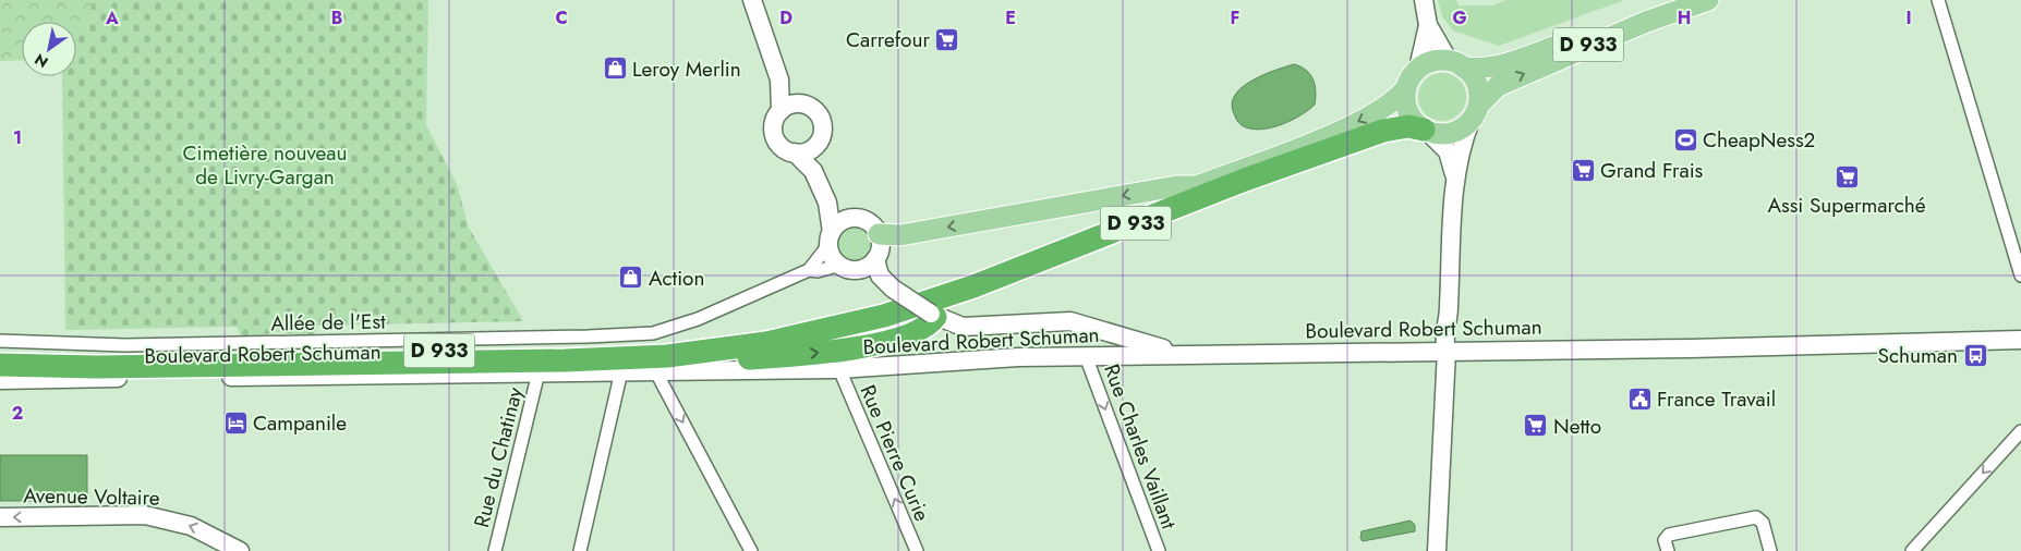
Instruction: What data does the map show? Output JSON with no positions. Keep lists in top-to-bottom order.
{
  "streets": {
    "highway": ["D 933"],
    "street": [
      "Allée de l'Est",
      "Boulevard Robert Schuman",
      "Rue Charles Vaillant",
      "Rue Pierre Curie",
      "Rue du Chatinay",
      "Avenue Voltaire"
    ]
  },
  "crossings": [
    ["D 933", "Boulevard Robert Schuman"],
    ["Boulevard Robert Schuman", "Rue Charles Vaillant"],
    ["Boulevard Robert Schuman", "Rue Pierre Curie"],
    ["Boulevard Robert Schuman", "Rue du Chatinay"]
  ],
  "one_way": ["Rue Charles Vaillant", "Rue Pierre Curie", "Avenue Voltaire"],
  "parks": ["Cimetière nouveau de Livry-Gargan"],
  "places": {
    "supermarket": [
      "Carrefour",
      "Grand Frais",
      "Assi Supermarché",
      "Netto"
    ],
    "shop": ["Leroy Merlin", "Action"],
    "sports": ["CheapNess2"],
    "bus stop": ["Schuman"],
    "public building": ["France Travail"],
    "hotel": ["Campanile"]
  },
  "north": "bottom left",
  "grid": {
    "columns": [
      "A",
      "B",
      "C",
      "D",
      "E",
      "F",
      "G",
      "H",
      "I"
    ],
    "rows": ["1", "2"]
  }
}
